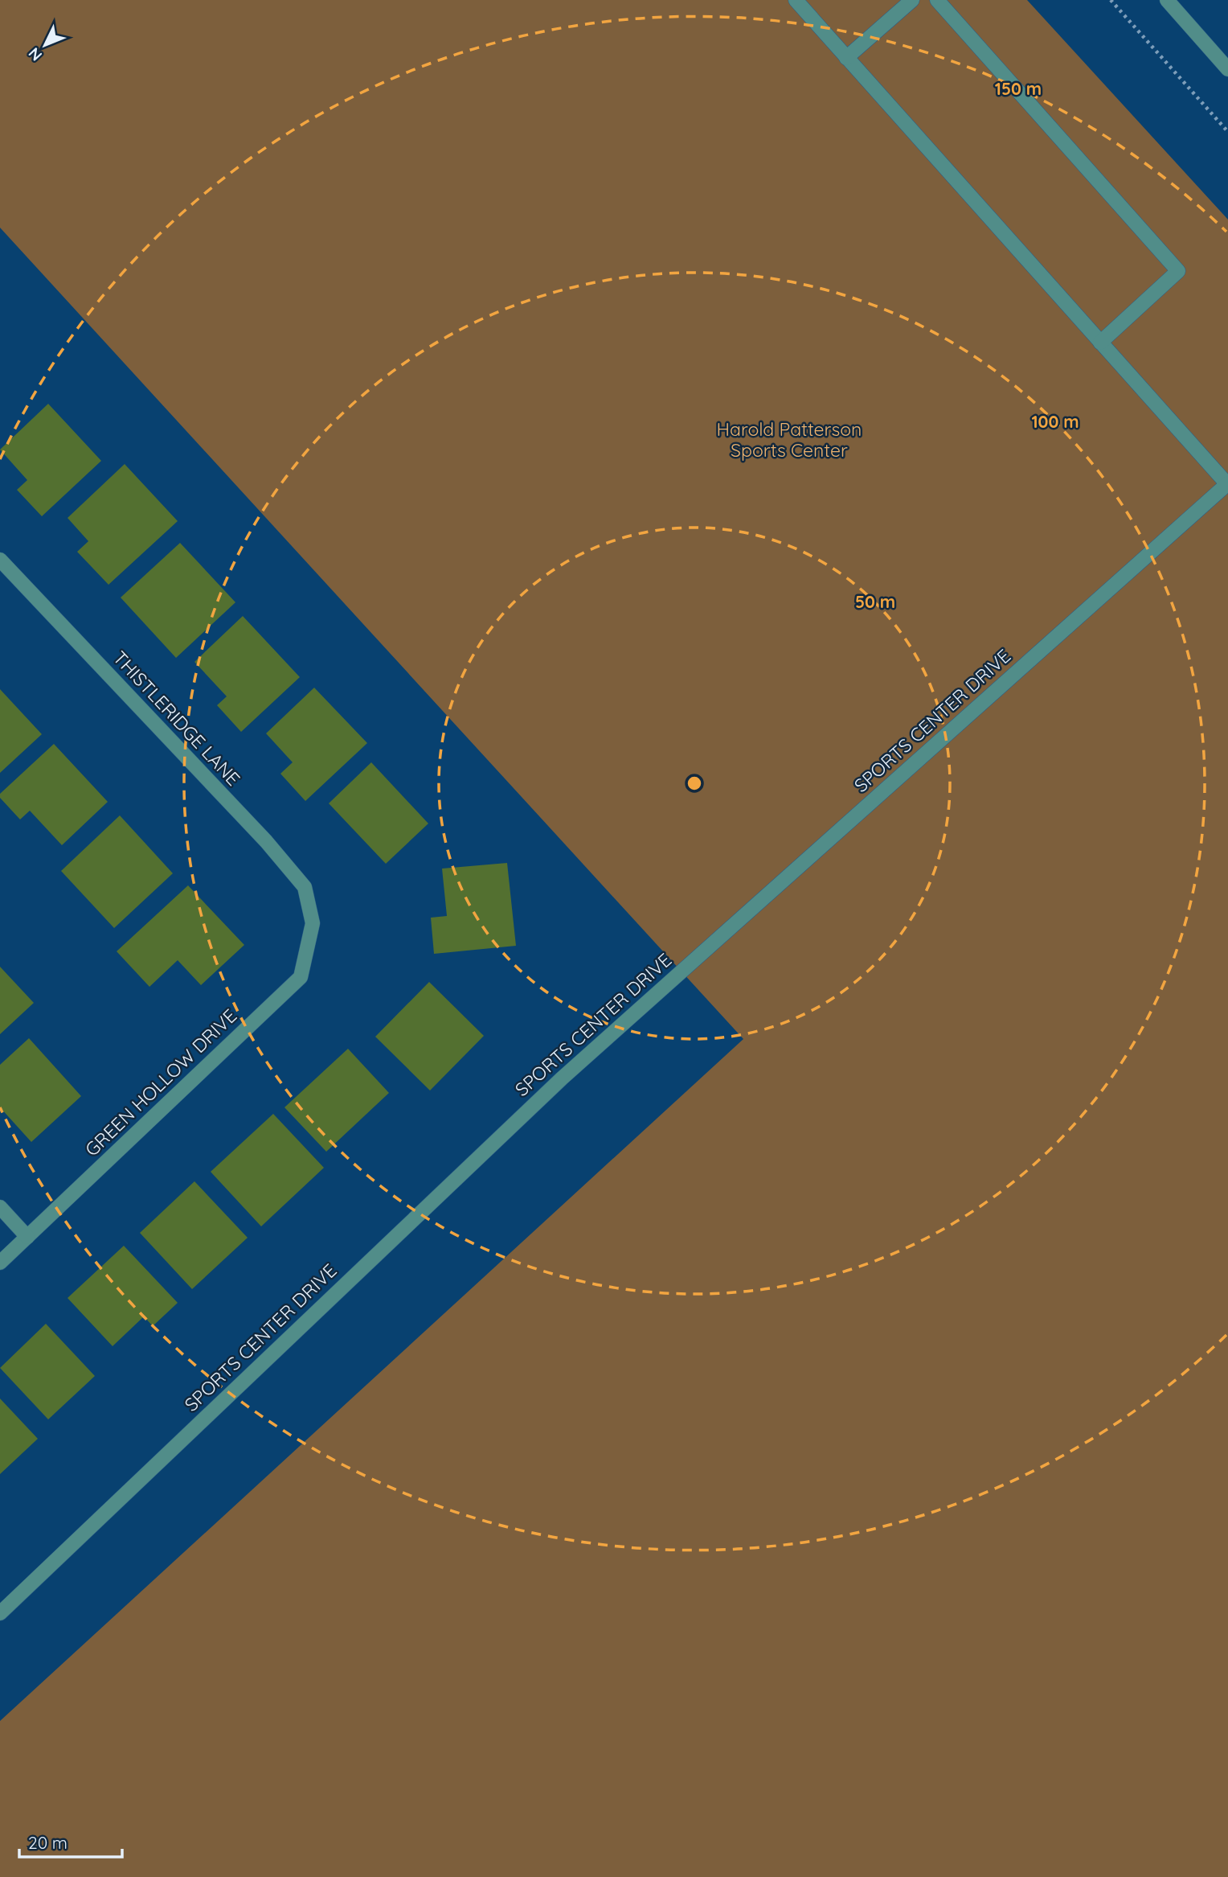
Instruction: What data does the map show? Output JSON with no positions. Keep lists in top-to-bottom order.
{
  "streets": {
    "street": ["THISTLERIDGE LANE", "SPORTS CENTER DRIVE", "GREEN HOLLOW DRIVE"]
  },
  "crossings": [
    ["THISTLERIDGE LANE", "GREEN HOLLOW DRIVE"]
  ],
  "parks": ["Harold Patterson Sports Center"],
  "scale_bar": "20 m",
  "north": "bottom left",
  "rings": ["150 m", "100 m", "50 m"]
}
